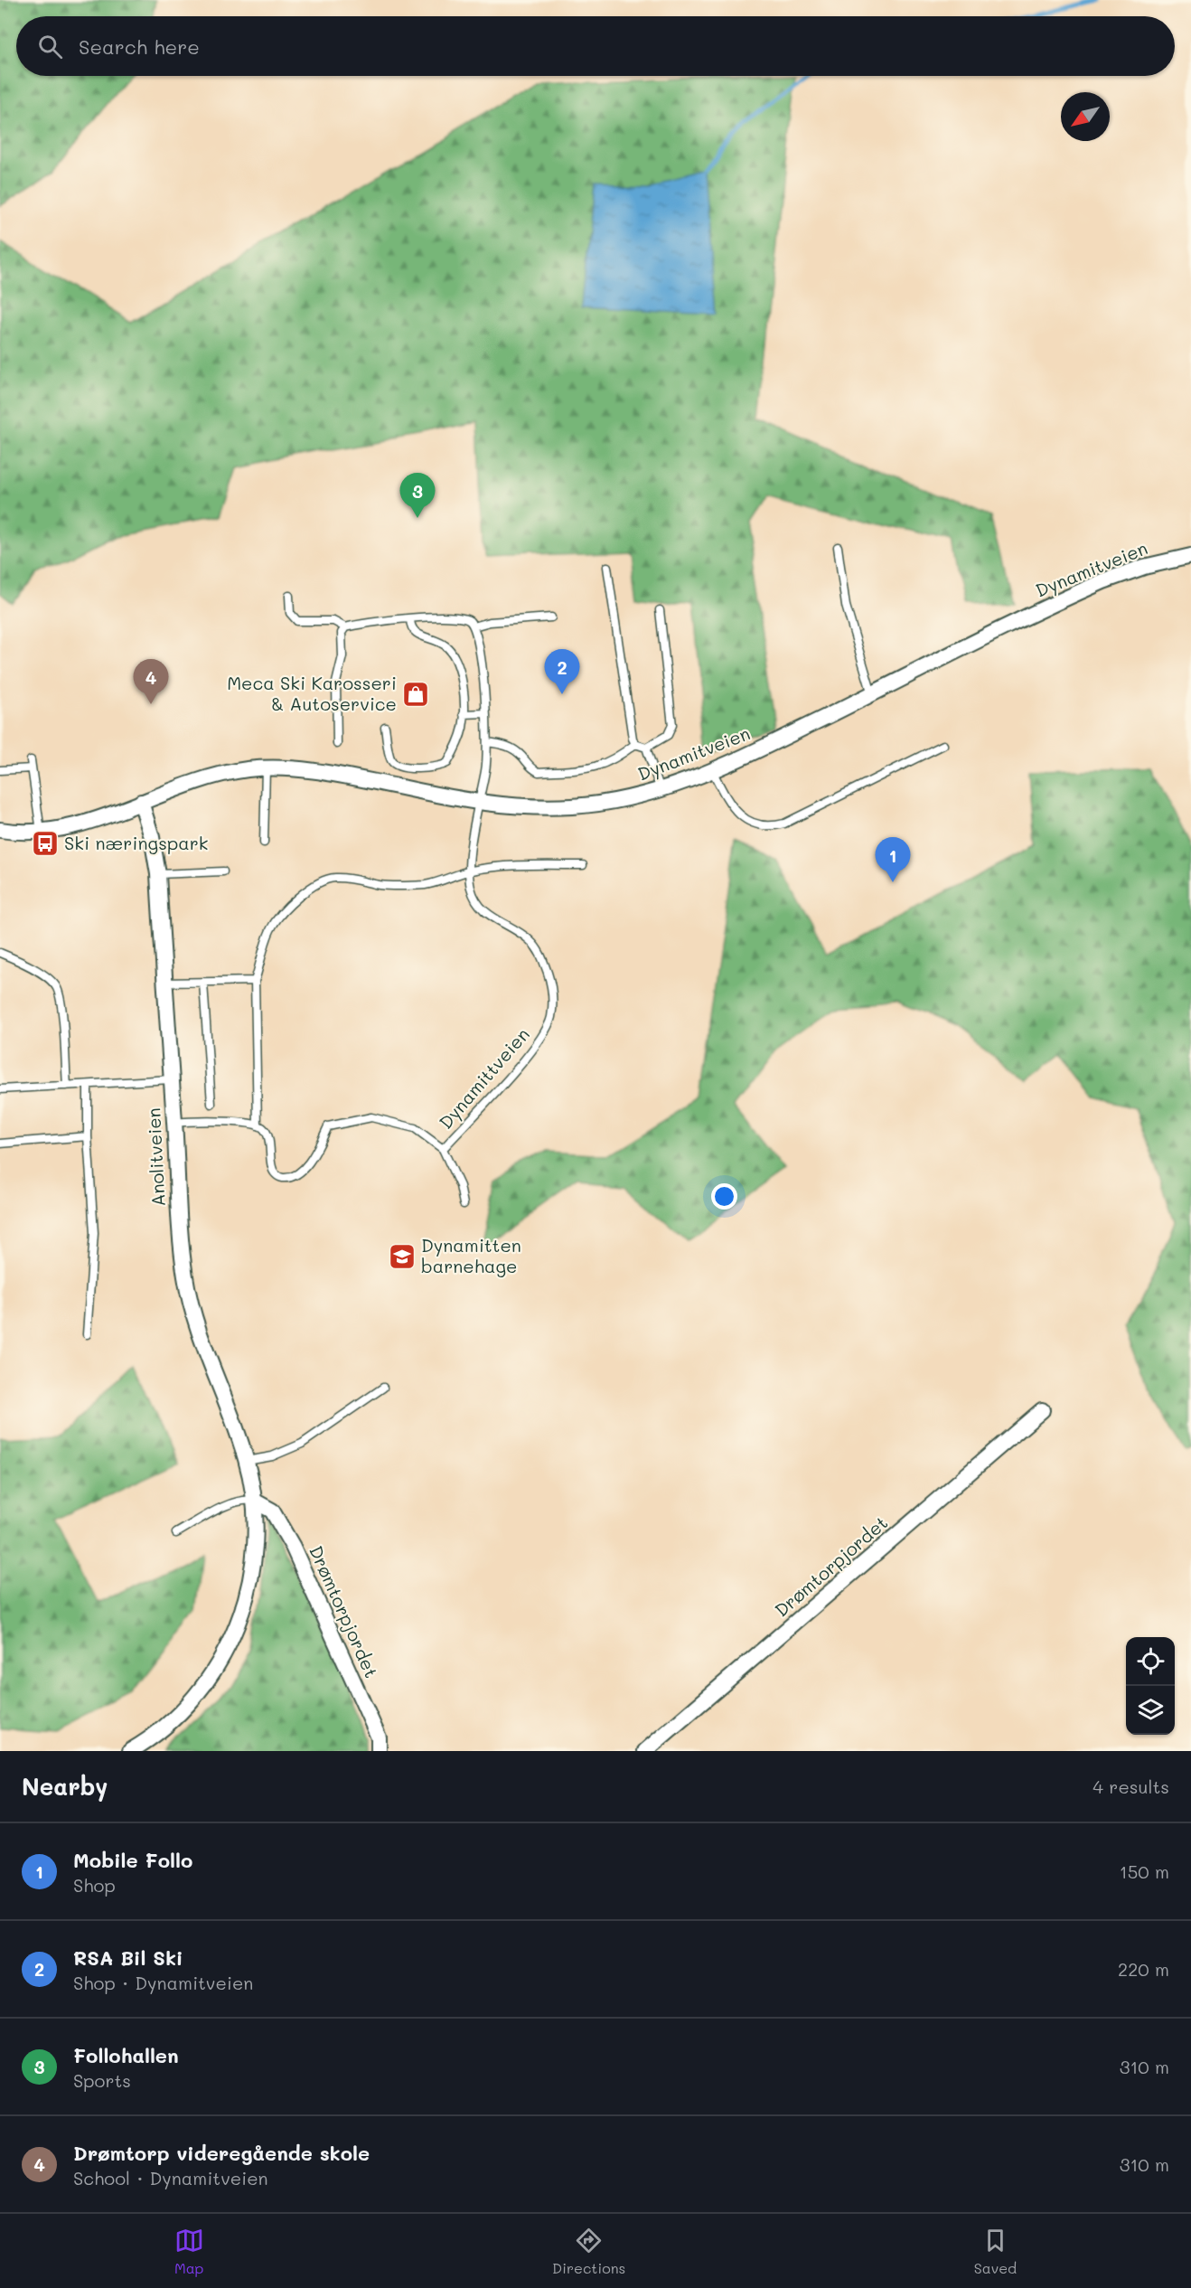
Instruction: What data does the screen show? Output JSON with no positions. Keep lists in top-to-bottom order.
{
  "streets": {
    "street": ["Dynamitveien", "Anolitveien", "Drømtorpjordet"],
    "lane": ["Dynamittveien"]
  },
  "crossings": [
    ["Dynamitveien", "Dynamittveien"],
    ["Dynamitveien", "Anolitveien"],
    ["Anolitveien", "Drømtorpjordet"]
  ],
  "places": {
    "shop": ["Meca Ski Karosseri & Autoservice"],
    "bus stop": ["Ski næringspark"],
    "school or university": ["Dynamitten barnehage"]
  },
  "north": "bottom left",
  "page": {
    "search": "Search here",
    "pins": [
      "3",
      "2",
      "4",
      "1"
    ],
    "heading": ["Nearby", "4 results"],
    "list": [
      {
        "mark": "1",
        "name": "Mobile Follo",
        "note": "Shop",
        "value": "150 m"
      },
      {
        "mark": "2",
        "name": "RSA Bil Ski",
        "note": "Shop · Dynamitveien",
        "value": "220 m"
      },
      {
        "mark": "3",
        "name": "Follohallen",
        "note": "Sports",
        "value": "310 m"
      },
      {
        "mark": "4",
        "name": "Drømtorp videregående skole",
        "note": "School · Dynamitveien",
        "value": "310 m"
      }
    ],
    "nav": ["Map", "Directions", "Saved"]
  }
}
